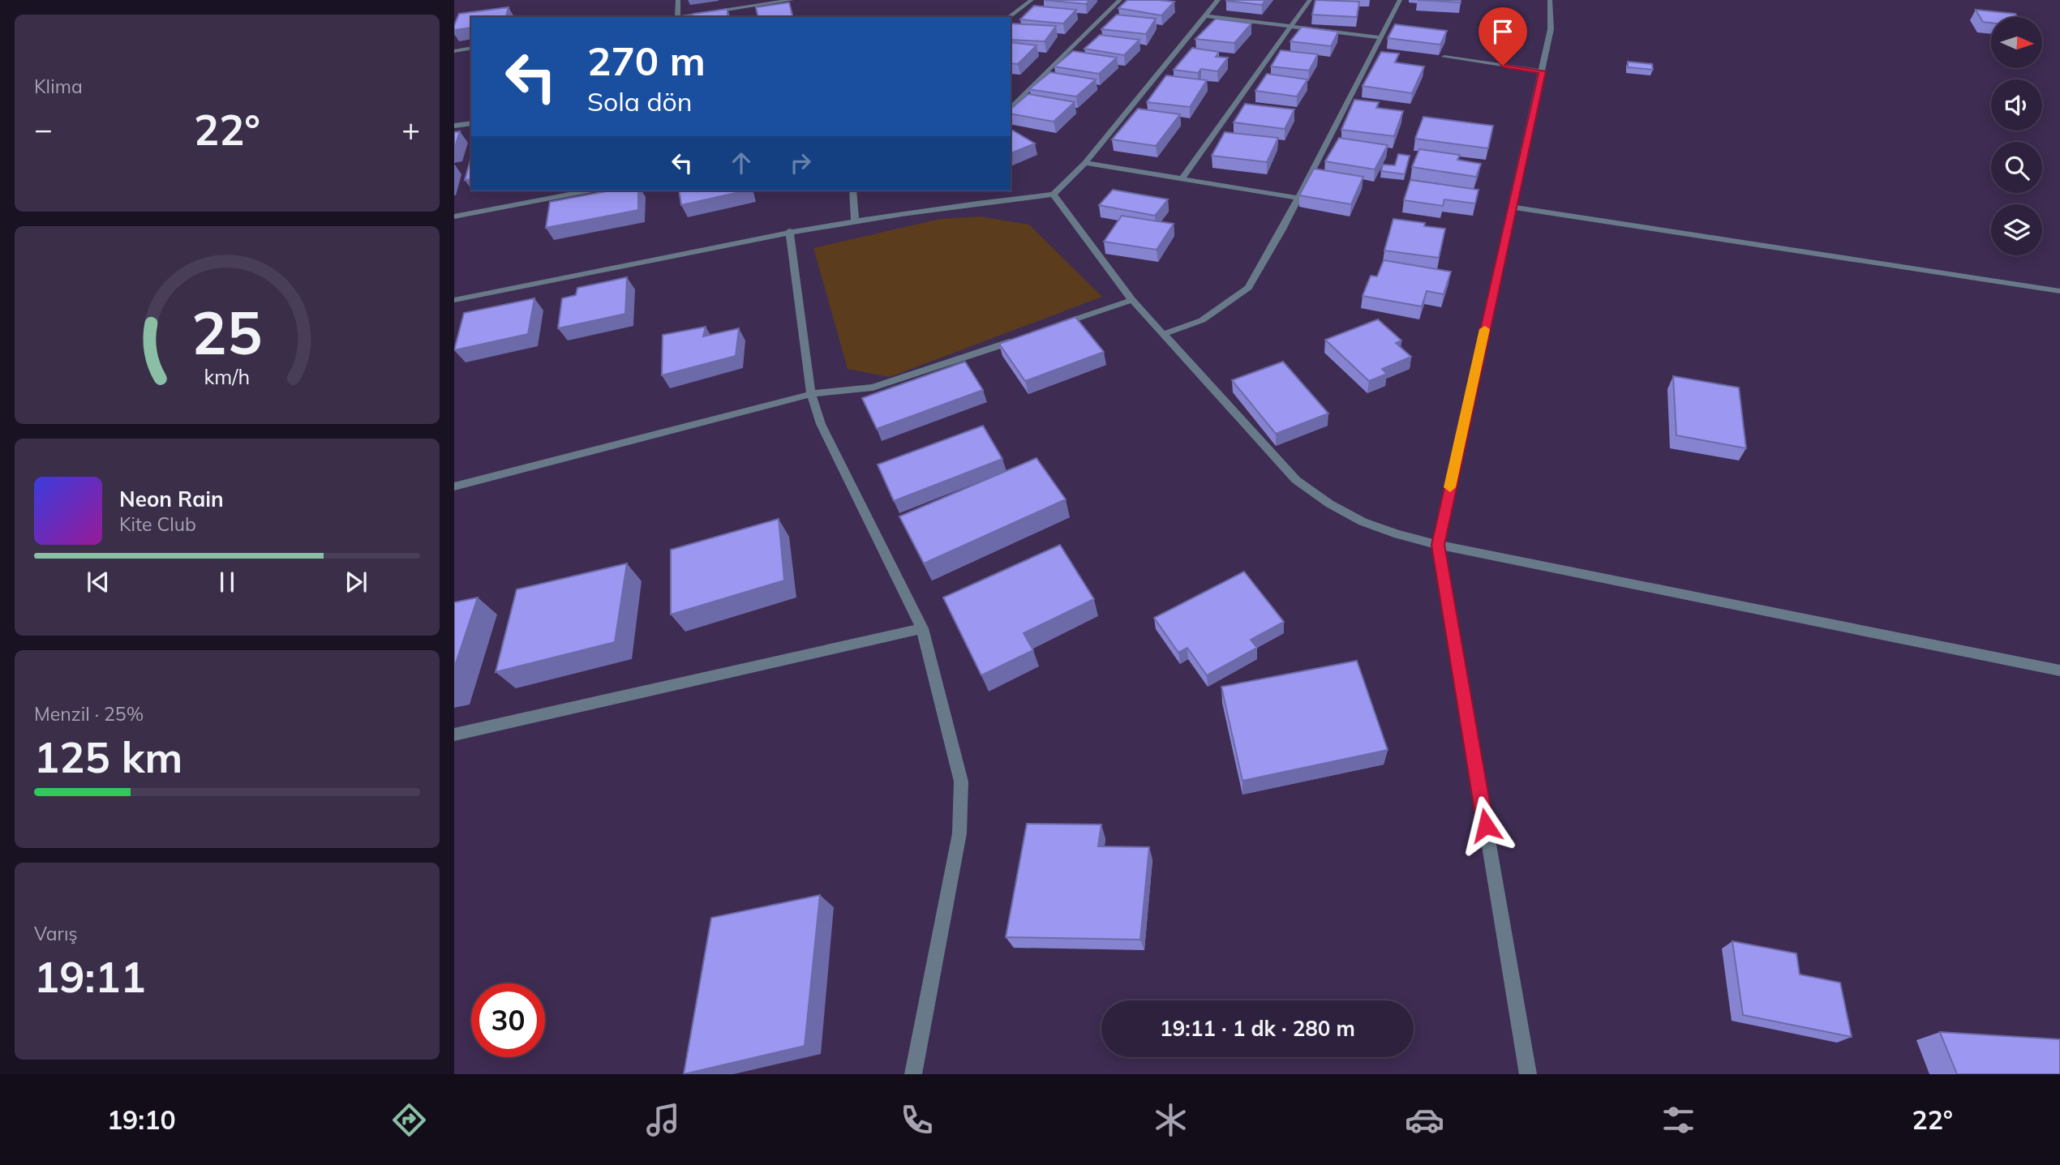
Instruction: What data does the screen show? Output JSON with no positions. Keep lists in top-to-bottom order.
{
  "north": "right",
  "page": {
    "tile": [
      "Klima",
      ["Menzil · 25%", "125 km"],
      ["Varış", "19:11"]
    ],
    "turn": ["270 m", "Sola dön"],
    "heat": ["−", "22°", "+"],
    "song": ["Neon Rain", "Kite Club"],
    "limit": "30",
    "trip": "19:11 · 1 dk · 280 m",
    "tabs": ["19:10", "22°"],
    "gauge": ["25", "km/h"]
  }
}
